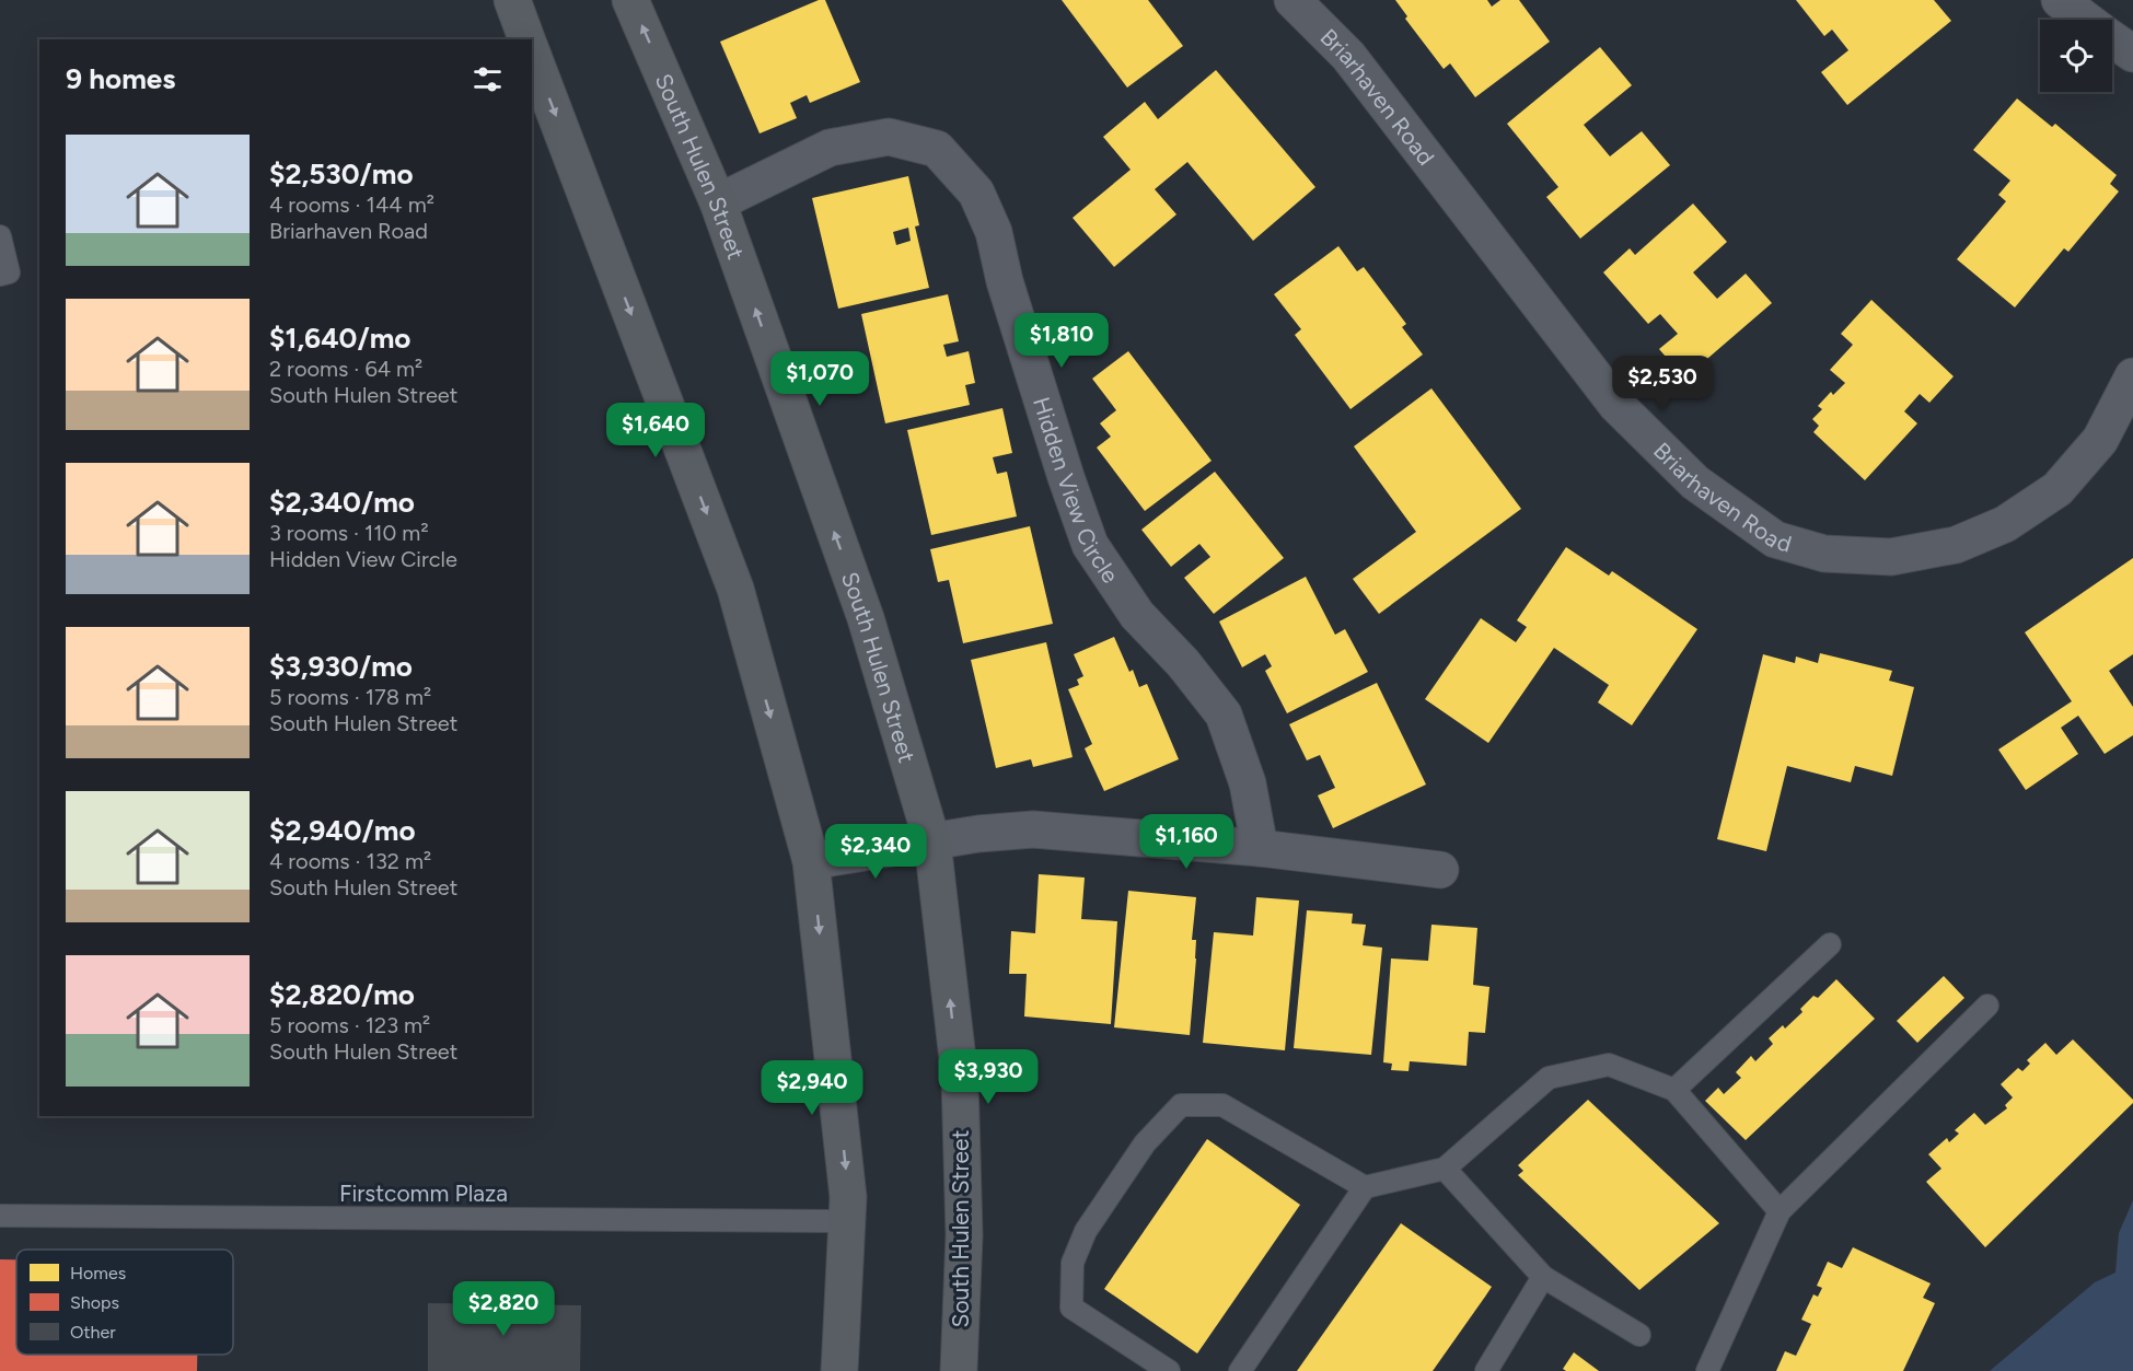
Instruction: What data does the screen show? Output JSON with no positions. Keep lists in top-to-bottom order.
{
  "streets": {
    "main road": ["South Hulen Street"],
    "street": ["Briarhaven Road", "Hidden View Circle"],
    "lane": ["Firstcomm Plaza"]
  },
  "crossings": [
    ["South Hulen Street", "Hidden View Circle"]
  ],
  "legend": ["Homes", "Shops", "Other"],
  "page": {
    "heading": "9 homes",
    "list": [
      {
        "name": "$2,530/mo",
        "note": "4 rooms · 144 m² · Briarhaven Road"
      },
      {
        "name": "$1,640/mo",
        "note": "2 rooms · 64 m² · South Hulen Street"
      },
      {
        "name": "$2,340/mo",
        "note": "3 rooms · 110 m² · Hidden View Circle"
      },
      {
        "name": "$3,930/mo",
        "note": "5 rooms · 178 m² · South Hulen Street"
      },
      {
        "name": "$2,940/mo",
        "note": "4 rooms · 132 m² · South Hulen Street"
      },
      {
        "name": "$2,820/mo",
        "note": "5 rooms · 123 m² · South Hulen Street"
      }
    ],
    "price": [
      "$1,810",
      "$1,070",
      "$2,530",
      "$1,640",
      "$1,160",
      "$2,340",
      "$3,930",
      "$2,940",
      "$2,820"
    ]
  }
}
